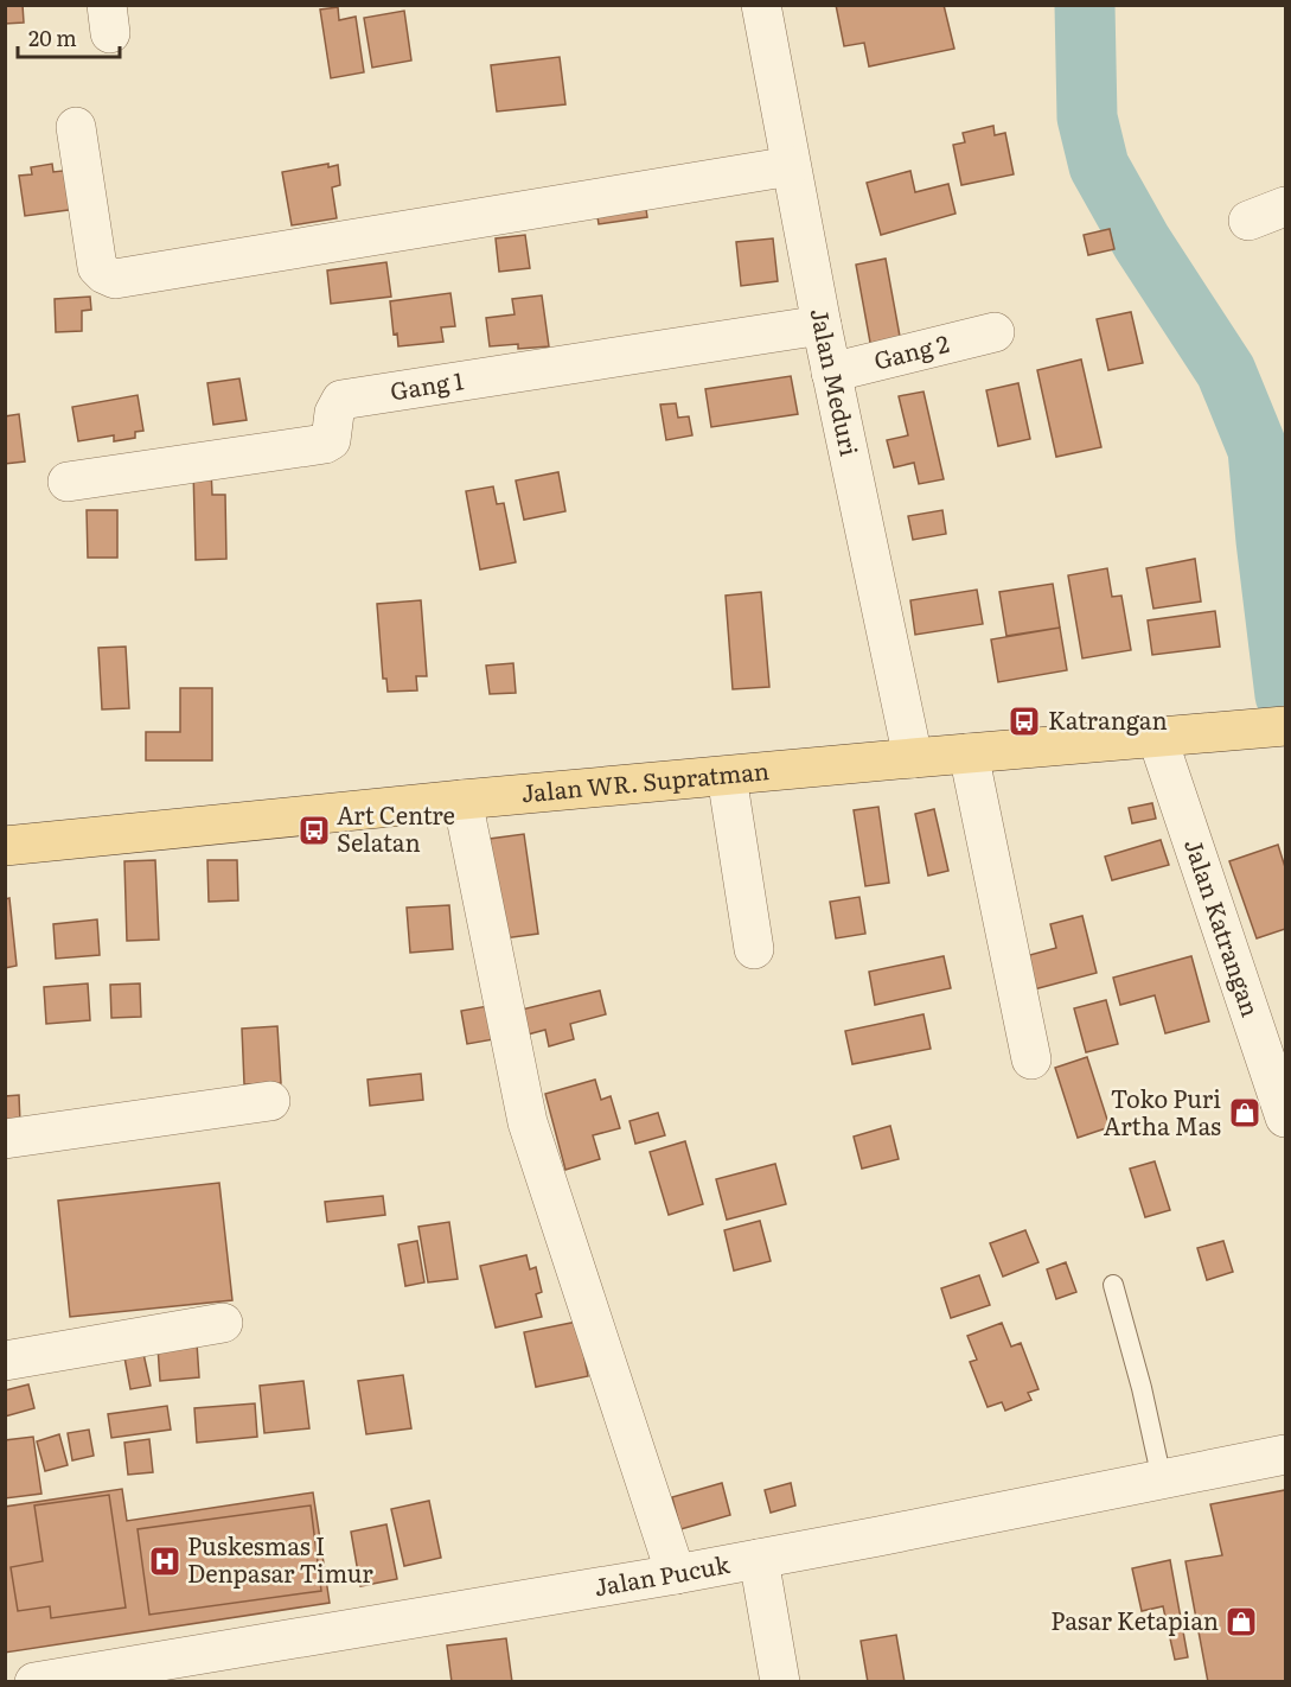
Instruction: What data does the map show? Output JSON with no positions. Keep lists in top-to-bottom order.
{
  "streets": {
    "main road": ["Jalan WR. Supratman"],
    "street": [
      "Gang 2",
      "Jalan Meduri",
      "Gang 1",
      "Jalan Katrangan",
      "Jalan Pucuk"
    ]
  },
  "crossings": [
    ["Gang 2", "Jalan Meduri"],
    ["Jalan Meduri", "Gang 1"],
    ["Jalan Meduri", "Jalan WR. Supratman"],
    ["Jalan WR. Supratman", "Jalan Katrangan"]
  ],
  "places": {
    "bus stop": ["Katrangan", "Art Centre Selatan"],
    "shop": ["Toko Puri Artha Mas", "Pasar Ketapian"],
    "hospital": ["Puskesmas I Denpasar Timur"]
  },
  "scale_bar": "20 m"
}
